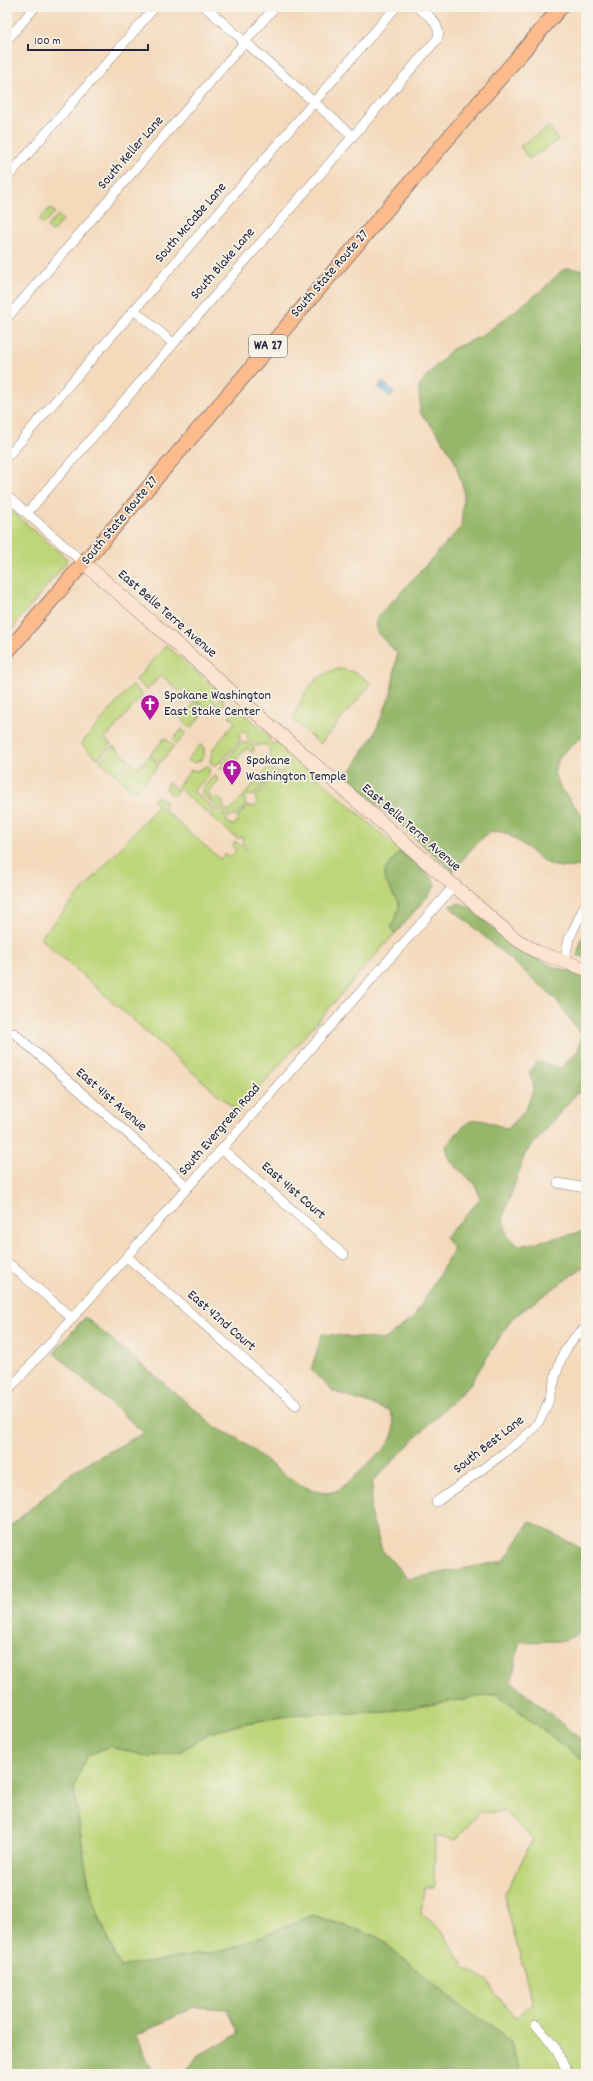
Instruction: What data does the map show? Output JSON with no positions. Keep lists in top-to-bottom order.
{
  "streets": {
    "main road": ["South State Route 27", "WA 27"],
    "street": [
      "South Keller Lane",
      "South McCabe Lane",
      "South Blake Lane",
      "East Belle Terre Avenue",
      "East 41st Avenue",
      "South Evergreen Road",
      "East 41st Court",
      "East 42nd Court",
      "South Best Lane"
    ]
  },
  "crossings": [
    ["South State Route 27", "East Belle Terre Avenue"],
    ["East Belle Terre Avenue", "South Evergreen Road"],
    ["East 41st Avenue", "South Evergreen Road"],
    ["South Evergreen Road", "East 41st Court"],
    ["South Evergreen Road", "East 42nd Court"]
  ],
  "places": {
    "church": ["Spokane Washington East Stake Center", "Spokane Washington Temple"]
  },
  "scale_bar": "100 m"
}
